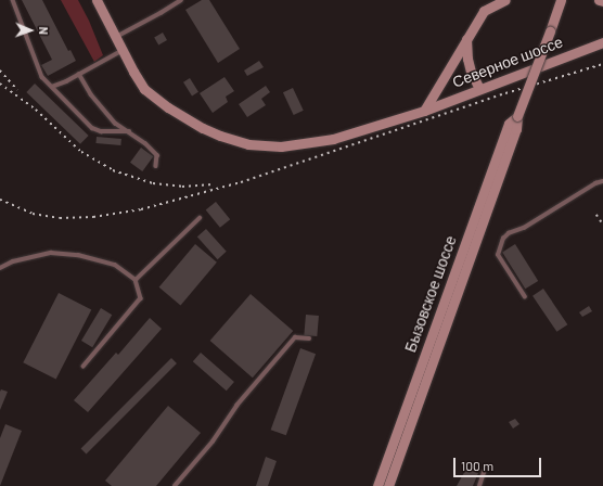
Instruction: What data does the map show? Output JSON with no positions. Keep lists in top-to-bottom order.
{
  "streets": {
    "main road": ["Северное шоссе", "Бызовское шоссе"]
  },
  "scale_bar": "100 m",
  "north": "right"
}
